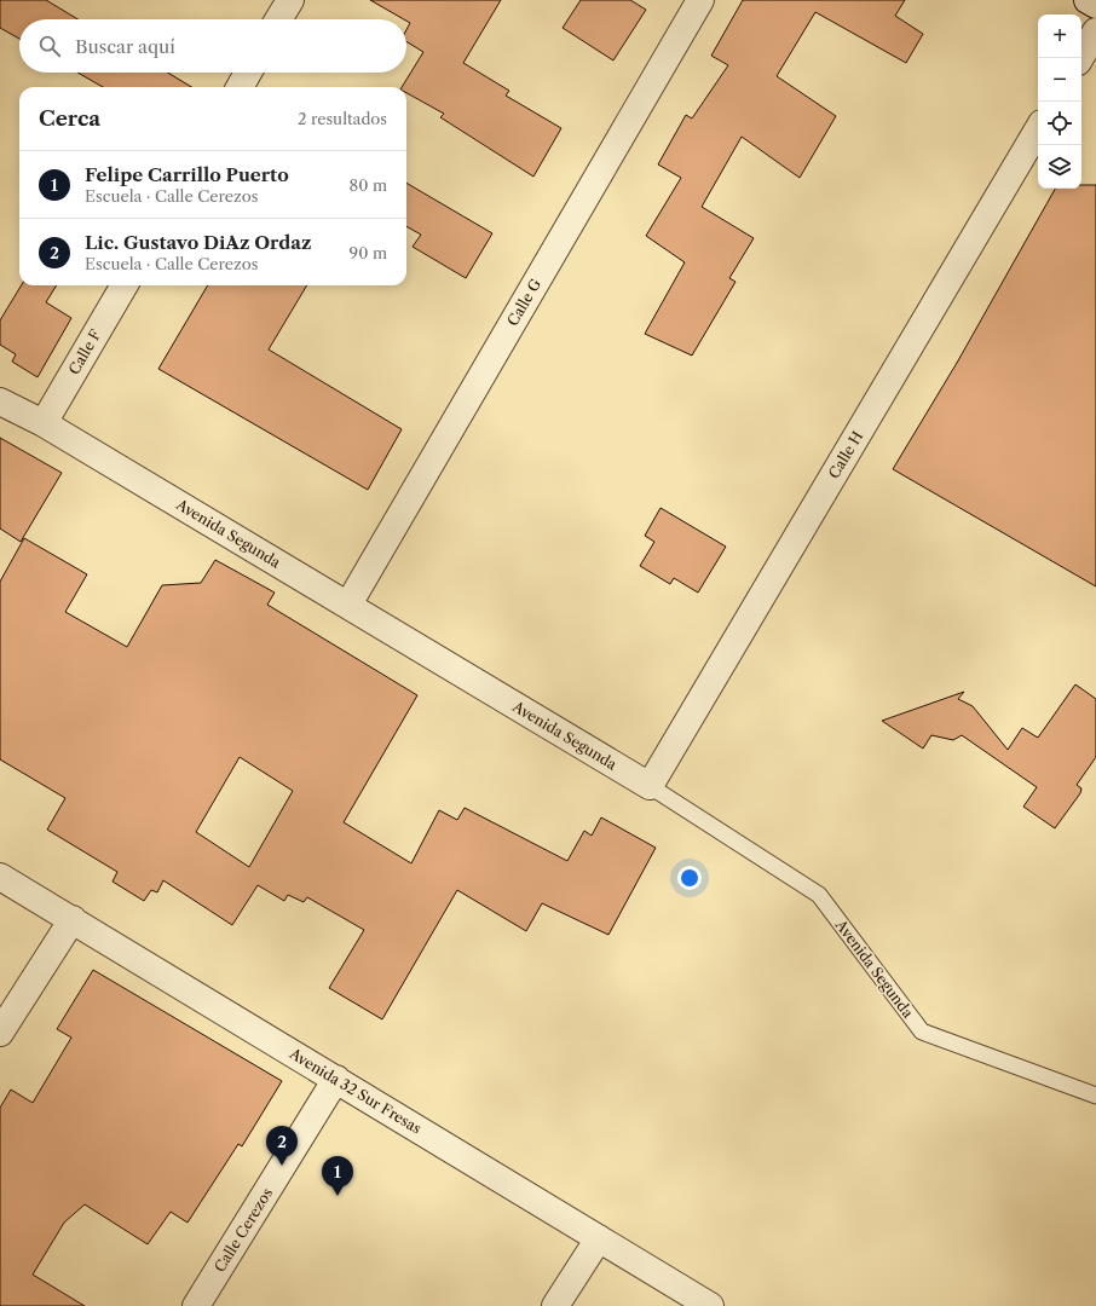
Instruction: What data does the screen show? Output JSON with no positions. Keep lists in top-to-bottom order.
{
  "streets": {
    "street": [
      "Calle G",
      "Calle F",
      "Calle H",
      "Avenida Segunda",
      "Avenida 32 Sur Fresas",
      "Calle Cerezos"
    ]
  },
  "crossings": [
    ["Calle G", "Avenida Segunda"],
    ["Calle F", "Avenida Segunda"],
    ["Calle H", "Avenida Segunda"],
    ["Avenida 32 Sur Fresas", "Calle Cerezos"]
  ],
  "page": {
    "map_buttons": ["+", "−"],
    "search": "Buscar aquí",
    "heading": ["Cerca", "2 resultados"],
    "list": [
      {
        "mark": "1",
        "name": "Felipe Carrillo Puerto",
        "note": "Escuela · Calle Cerezos",
        "value": "80 m"
      },
      {
        "mark": "2",
        "name": "Lic. Gustavo DiAz Ordaz",
        "note": "Escuela · Calle Cerezos",
        "value": "90 m"
      }
    ],
    "pins": ["2", "1"]
  }
}
